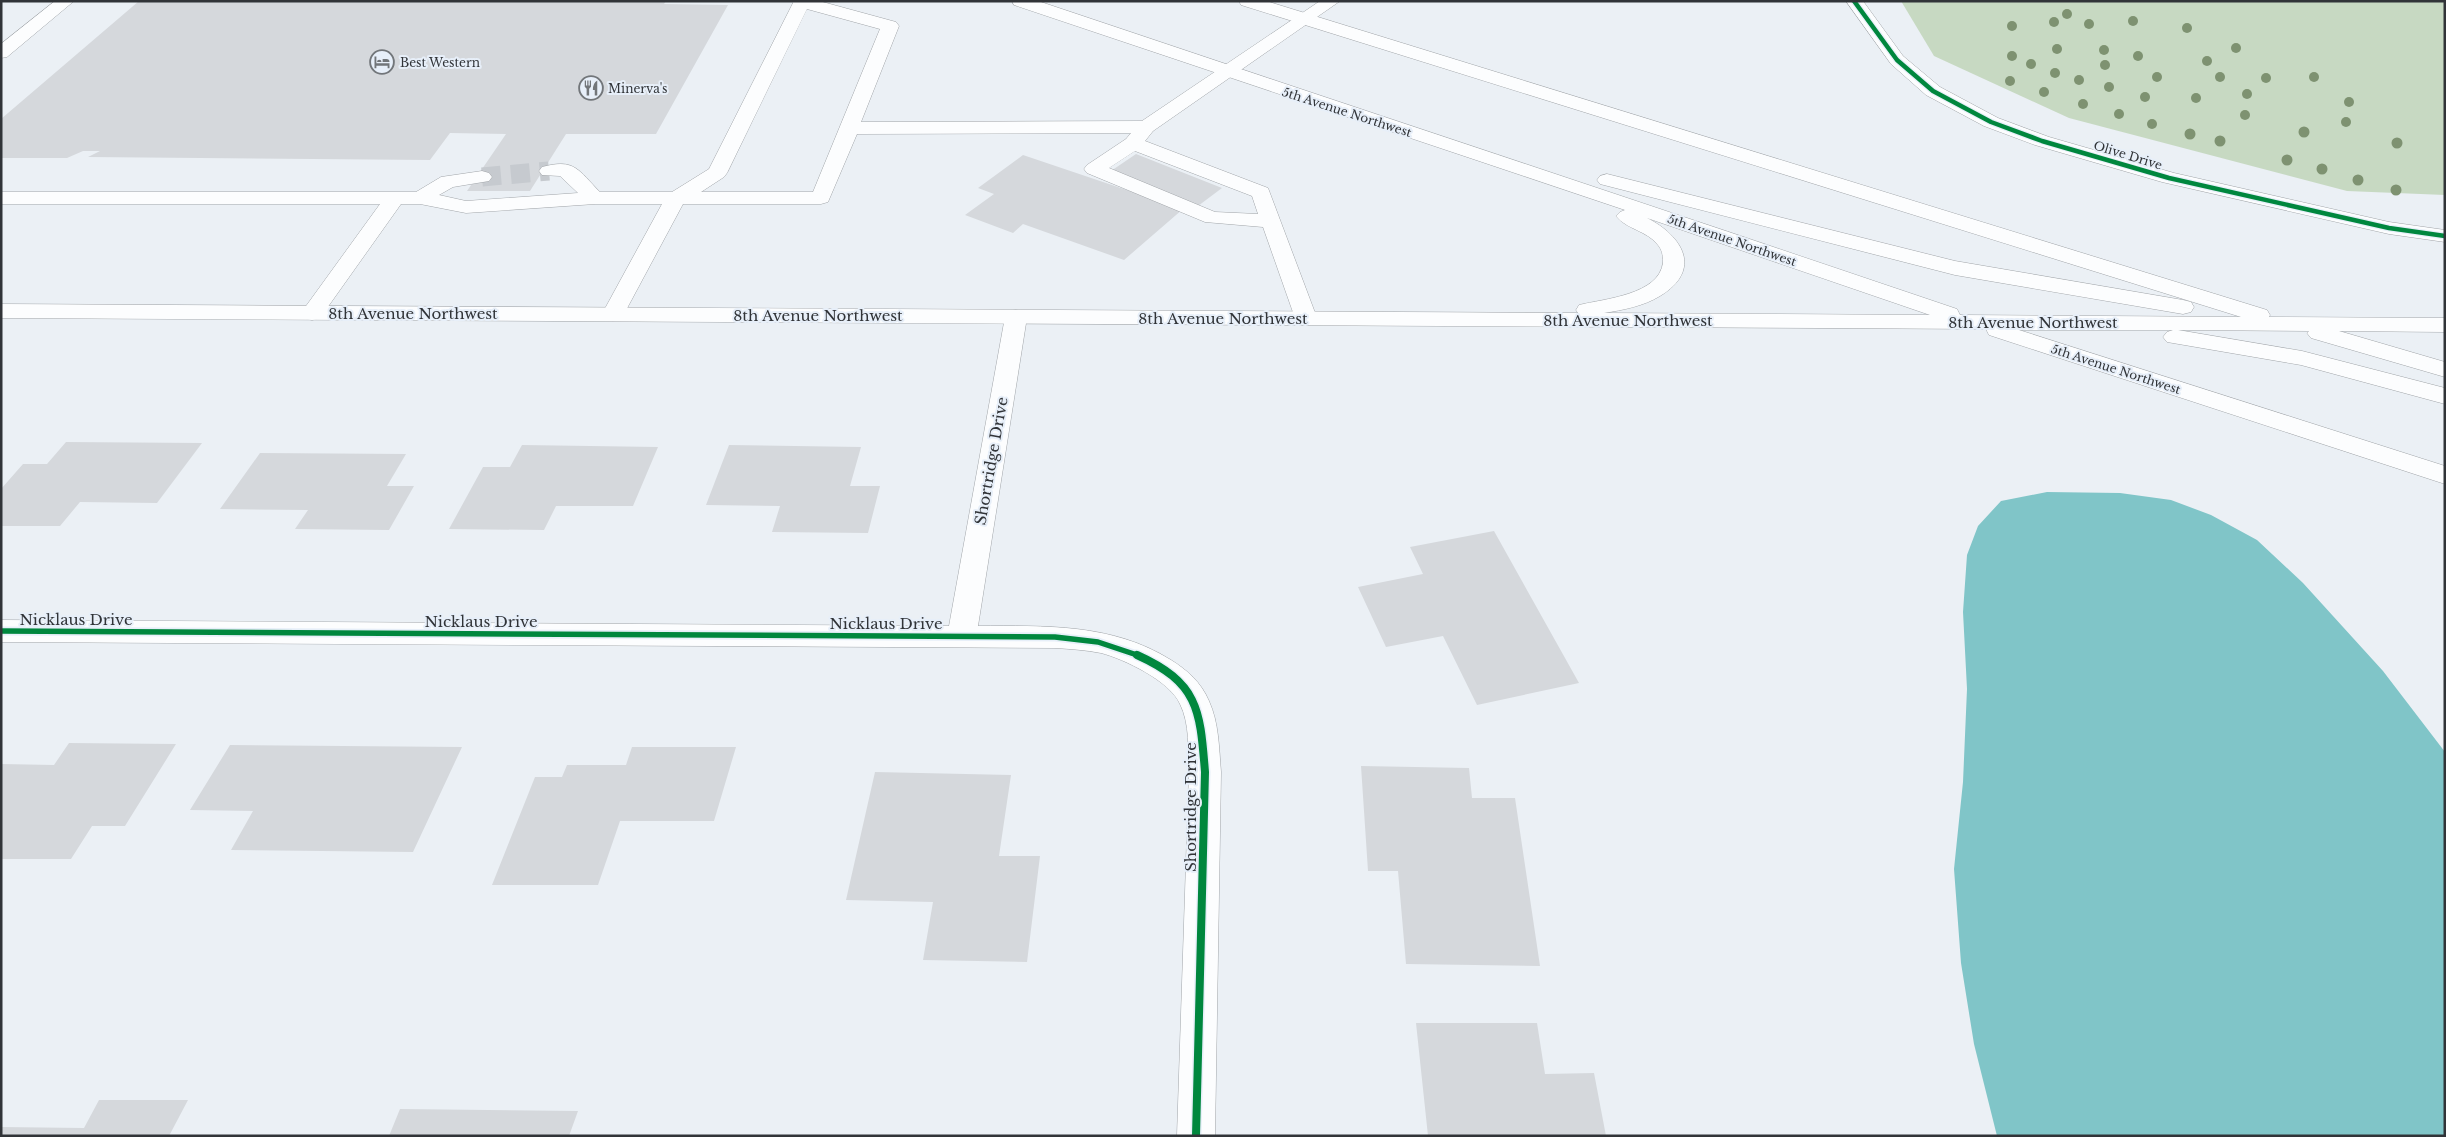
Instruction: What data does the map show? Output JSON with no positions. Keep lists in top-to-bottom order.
{
  "streets": {
    "main road": [
      "5th Avenue Northwest",
      "Olive Drive",
      "8th Avenue Northwest",
      "Shortridge Drive",
      "Nicklaus Drive"
    ]
  },
  "crossings": [
    ["5th Avenue Northwest", "8th Avenue Northwest"],
    ["8th Avenue Northwest", "Shortridge Drive"],
    ["Shortridge Drive", "Nicklaus Drive"]
  ],
  "places": {
    "hotel": ["Best Western"],
    "restaurant": ["Minerva's"]
  }
}
